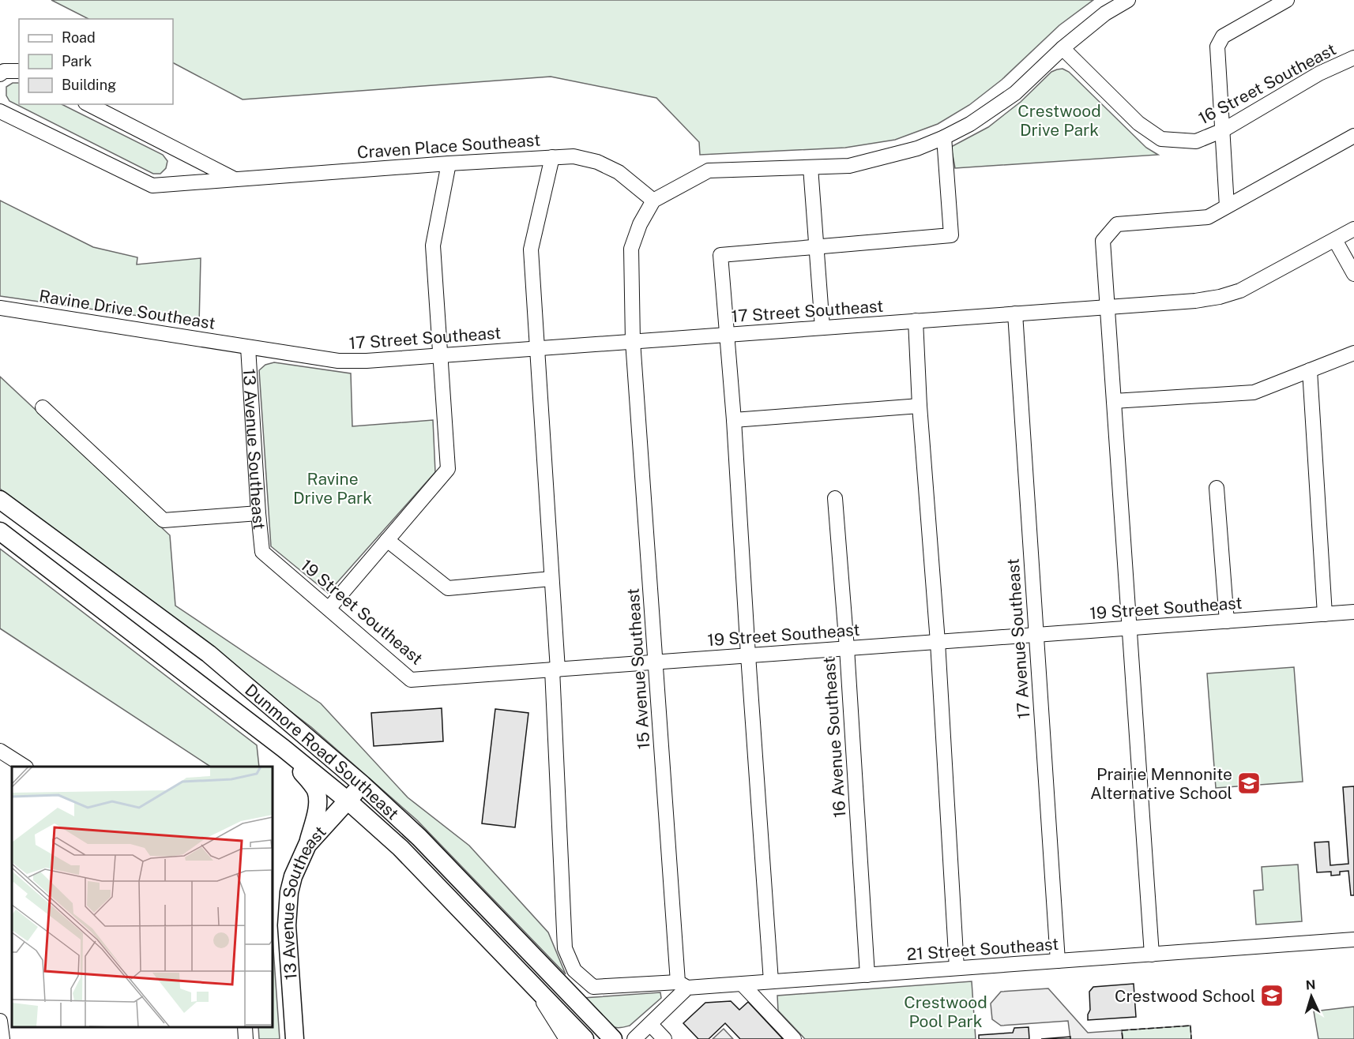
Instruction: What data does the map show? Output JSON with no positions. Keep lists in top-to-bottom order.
{
  "streets": {
    "main road": ["13 Avenue Southeast", "Dunmore Road Southeast"],
    "street": [
      "16 Street Southeast",
      "Craven Place Southeast",
      "Ravine Drive Southeast",
      "17 Street Southeast",
      "19 Street Southeast",
      "17 Avenue Southeast",
      "15 Avenue Southeast",
      "16 Avenue Southeast",
      "21 Street Southeast"
    ]
  },
  "crossings": [
    ["Craven Place Southeast", "15 Avenue Southeast"],
    ["Craven Place Southeast", "21 Street Southeast"],
    ["Ravine Drive Southeast", "17 Street Southeast"],
    ["Ravine Drive Southeast", "13 Avenue Southeast"],
    ["17 Street Southeast", "13 Avenue Southeast"],
    ["17 Street Southeast", "17 Avenue Southeast"],
    ["17 Street Southeast", "15 Avenue Southeast"],
    ["17 Street Southeast", "21 Street Southeast"],
    ["13 Avenue Southeast", "19 Street Southeast"],
    ["13 Avenue Southeast", "Dunmore Road Southeast"],
    ["19 Street Southeast", "17 Avenue Southeast"],
    ["19 Street Southeast", "15 Avenue Southeast"],
    ["19 Street Southeast", "16 Avenue Southeast"],
    ["19 Street Southeast", "21 Street Southeast"],
    ["17 Avenue Southeast", "21 Street Southeast"],
    ["15 Avenue Southeast", "21 Street Southeast"],
    ["16 Avenue Southeast", "21 Street Southeast"]
  ],
  "parks": ["Crestwood Drive Park", "Ravine Drive Park", "Crestwood Pool Park"],
  "places": {
    "school or university": ["Prairie Mennonite Alternative School", "Crestwood School"]
  },
  "legend": ["Road", "Park", "Building"],
  "north": "top"
}
